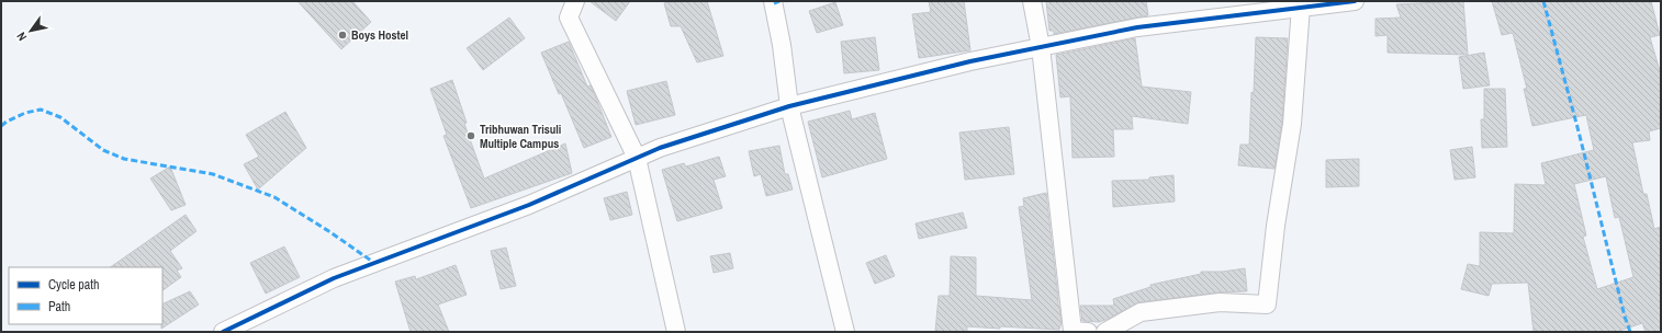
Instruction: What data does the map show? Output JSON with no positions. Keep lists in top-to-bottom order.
{
  "places": ["Boys Hostel", "Tribhuwan Trisuli Multiple Campus"],
  "legend": ["Cycle path", "Path"],
  "north": "bottom left"
}
